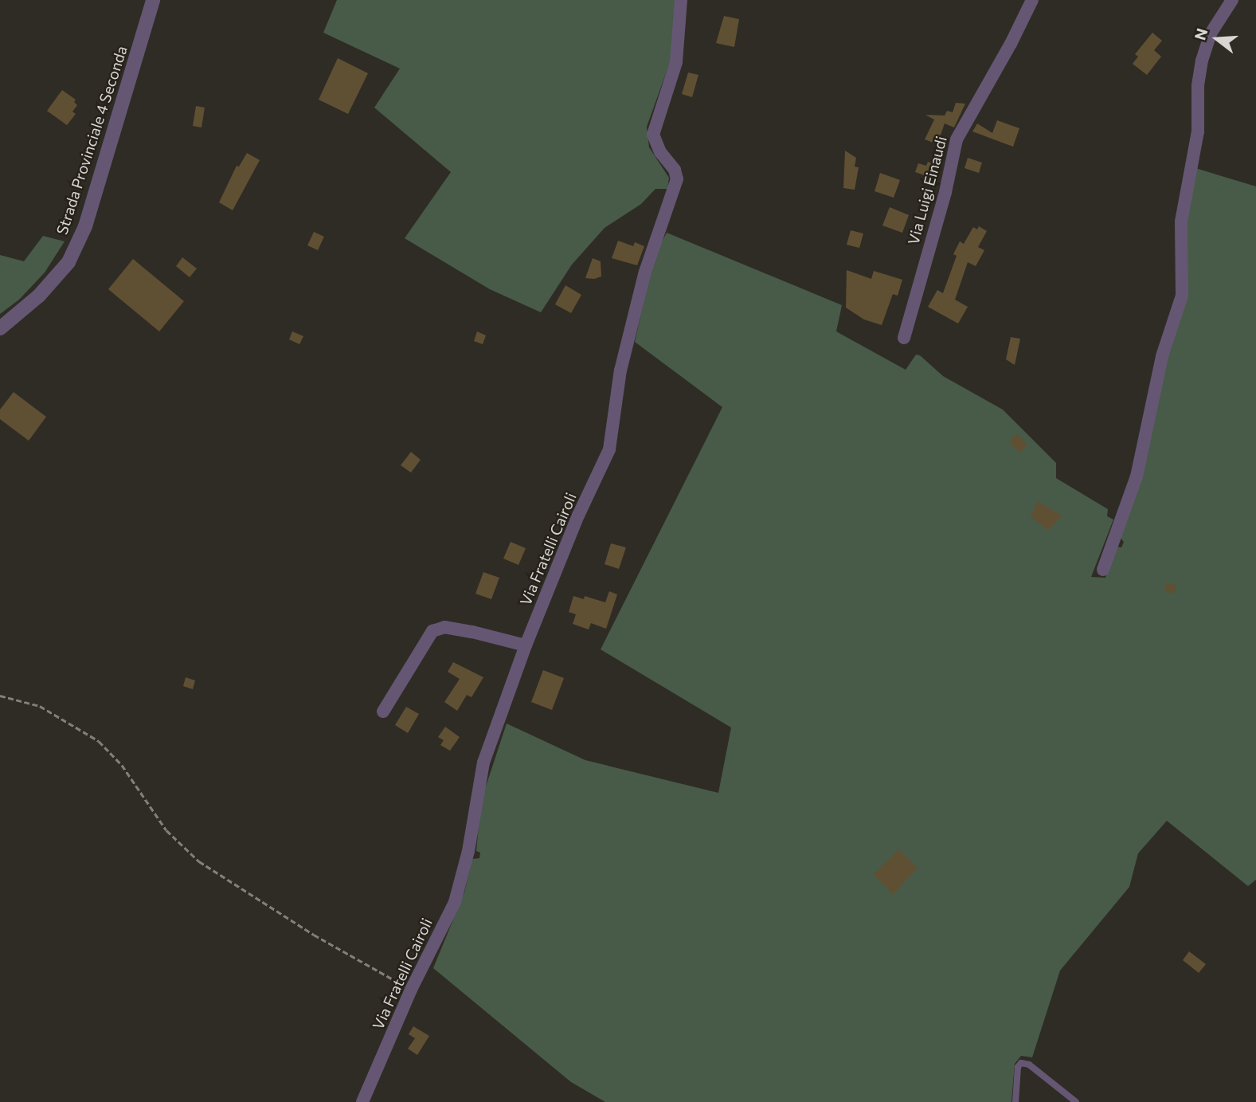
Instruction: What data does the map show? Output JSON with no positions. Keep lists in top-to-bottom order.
{
  "streets": {
    "street": ["Strada Provinciale 4 Seconda", "Via Luigi Einaudi", "Via Fratelli Cairoli"]
  },
  "north": "left"
}
